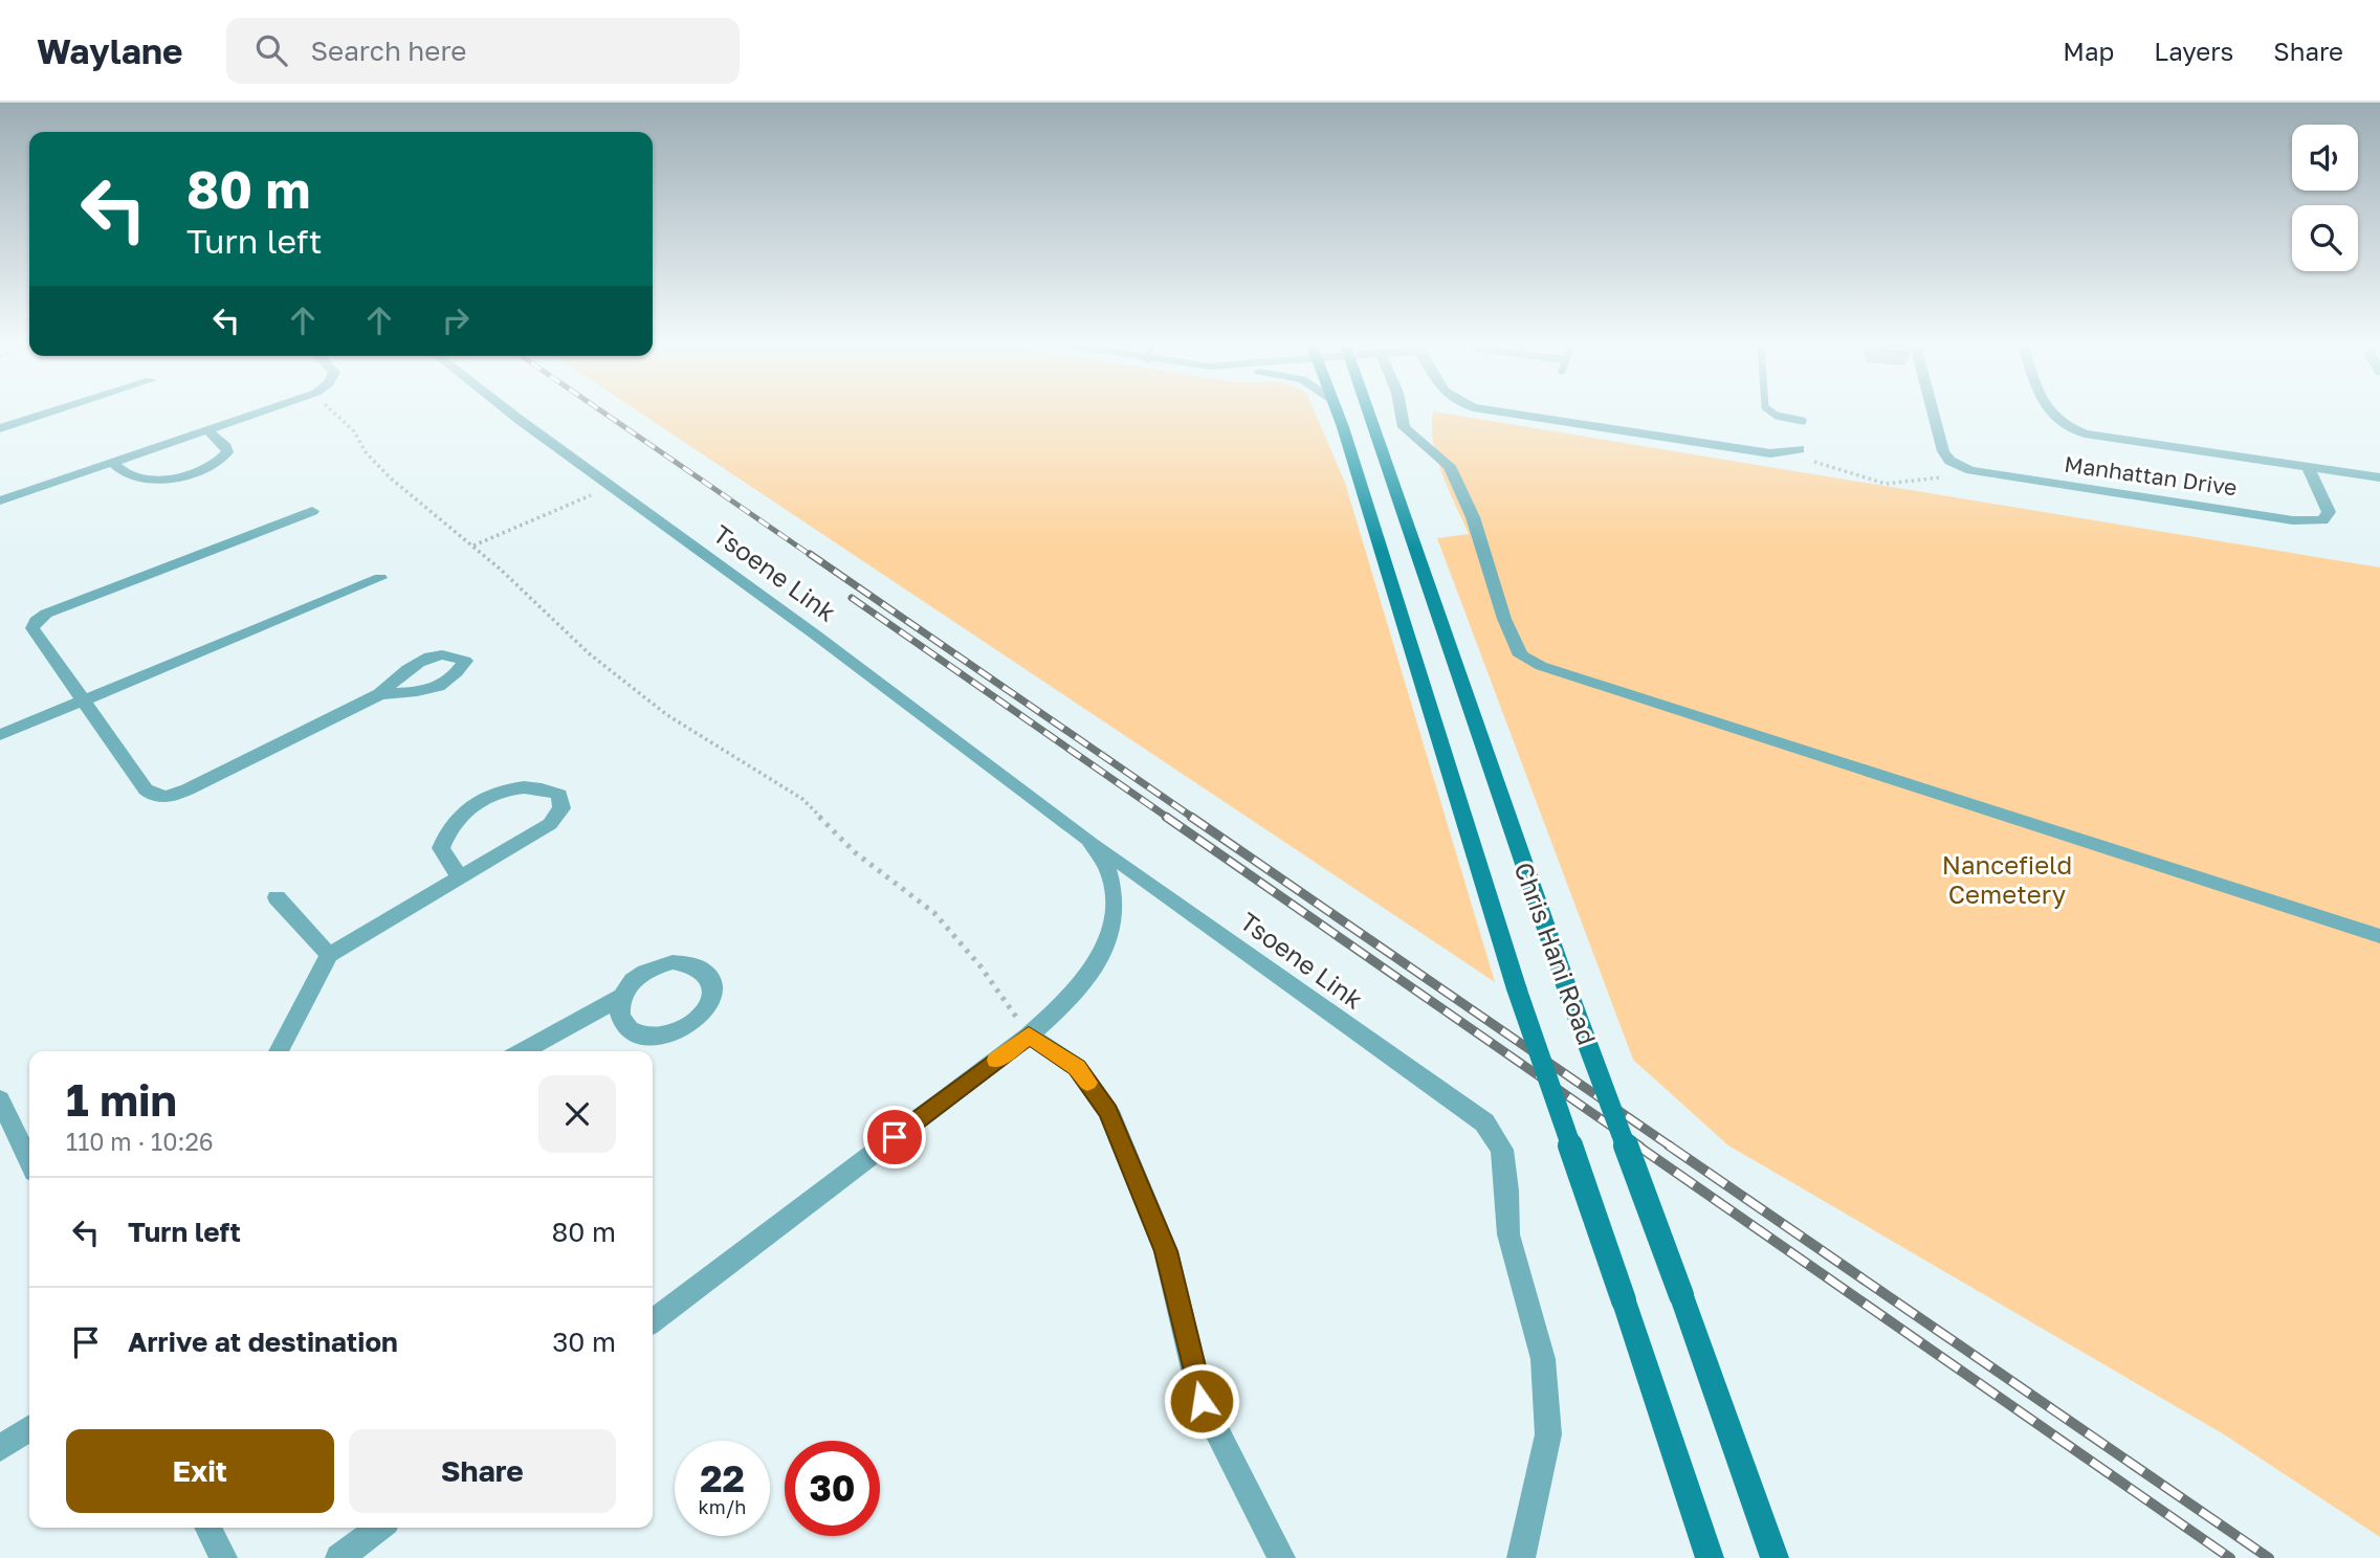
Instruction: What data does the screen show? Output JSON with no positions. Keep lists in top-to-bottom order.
{
  "streets": {
    "main road": ["Chris Hani Road"],
    "street": ["Manhattan Drive", "Tsoene Link"]
  },
  "parks": ["Nancefield Cemetery"],
  "page": {
    "header": "Waylane",
    "search": "Search here",
    "nav": ["Map", "Layers", "Share"],
    "turn": ["80 m", "Turn left"],
    "heading": ["1 min", "110 m · 10:26"],
    "list": [
      {
        "name": "Turn left",
        "value": "80 m"
      },
      {
        "name": "Arrive at destination",
        "value": "30 m"
      }
    ],
    "buttons": ["Exit", "Share"],
    "speed": "22 km/h",
    "limit": "30"
  }
}
